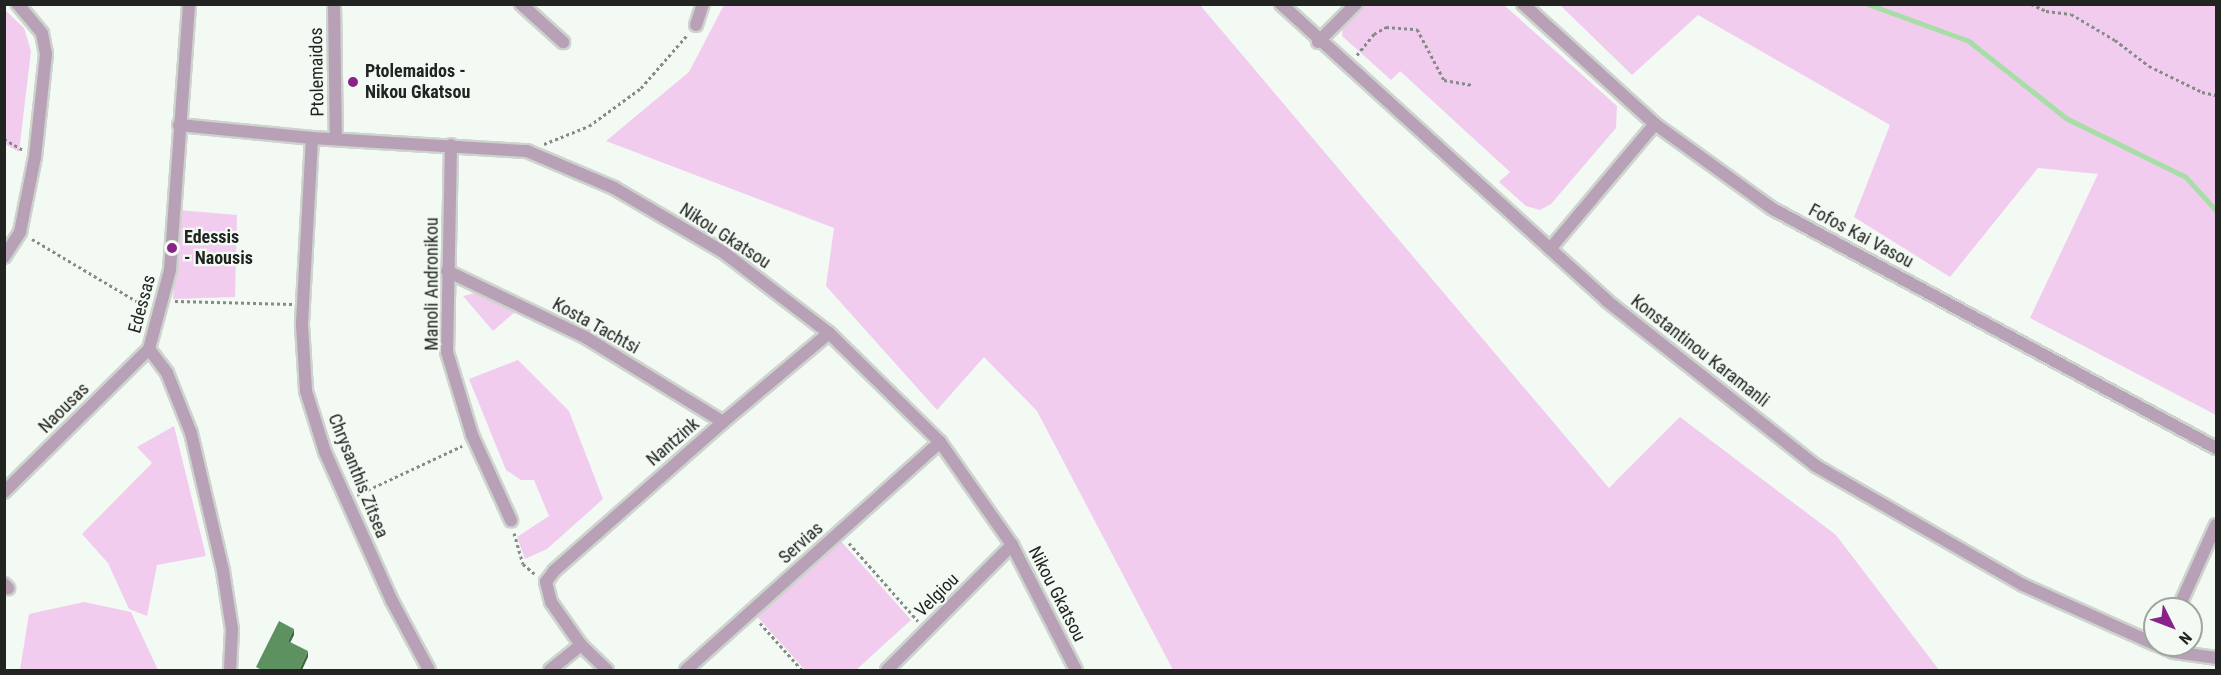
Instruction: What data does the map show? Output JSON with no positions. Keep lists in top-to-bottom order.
{
  "streets": {
    "street": [
      "Ptolemaidos",
      "Nikou Gkatsou",
      "Fofos Kai Vasou",
      "Manoli Andronikou",
      "Edessas",
      "Kosta Tachtsi",
      "Konstantinou Karamanli",
      "Naousas",
      "Nantzink",
      "Chrysanthis Zitsea",
      "Servias",
      "Velgiou"
    ]
  },
  "crossings": [
    ["Ptolemaidos", "Nikou Gkatsou"],
    ["Nikou Gkatsou", "Manoli Andronikou"],
    ["Nikou Gkatsou", "Edessas"],
    ["Nikou Gkatsou", "Nantzink"],
    ["Nikou Gkatsou", "Chrysanthis Zitsea"],
    ["Nikou Gkatsou", "Servias"],
    ["Nikou Gkatsou", "Velgiou"],
    ["Manoli Andronikou", "Kosta Tachtsi"],
    ["Edessas", "Naousas"],
    ["Kosta Tachtsi", "Nantzink"]
  ],
  "places": ["Ptolemaidos - Nikou Gkatsou", "Edessis - Naousis"],
  "north": "bottom right"
}
